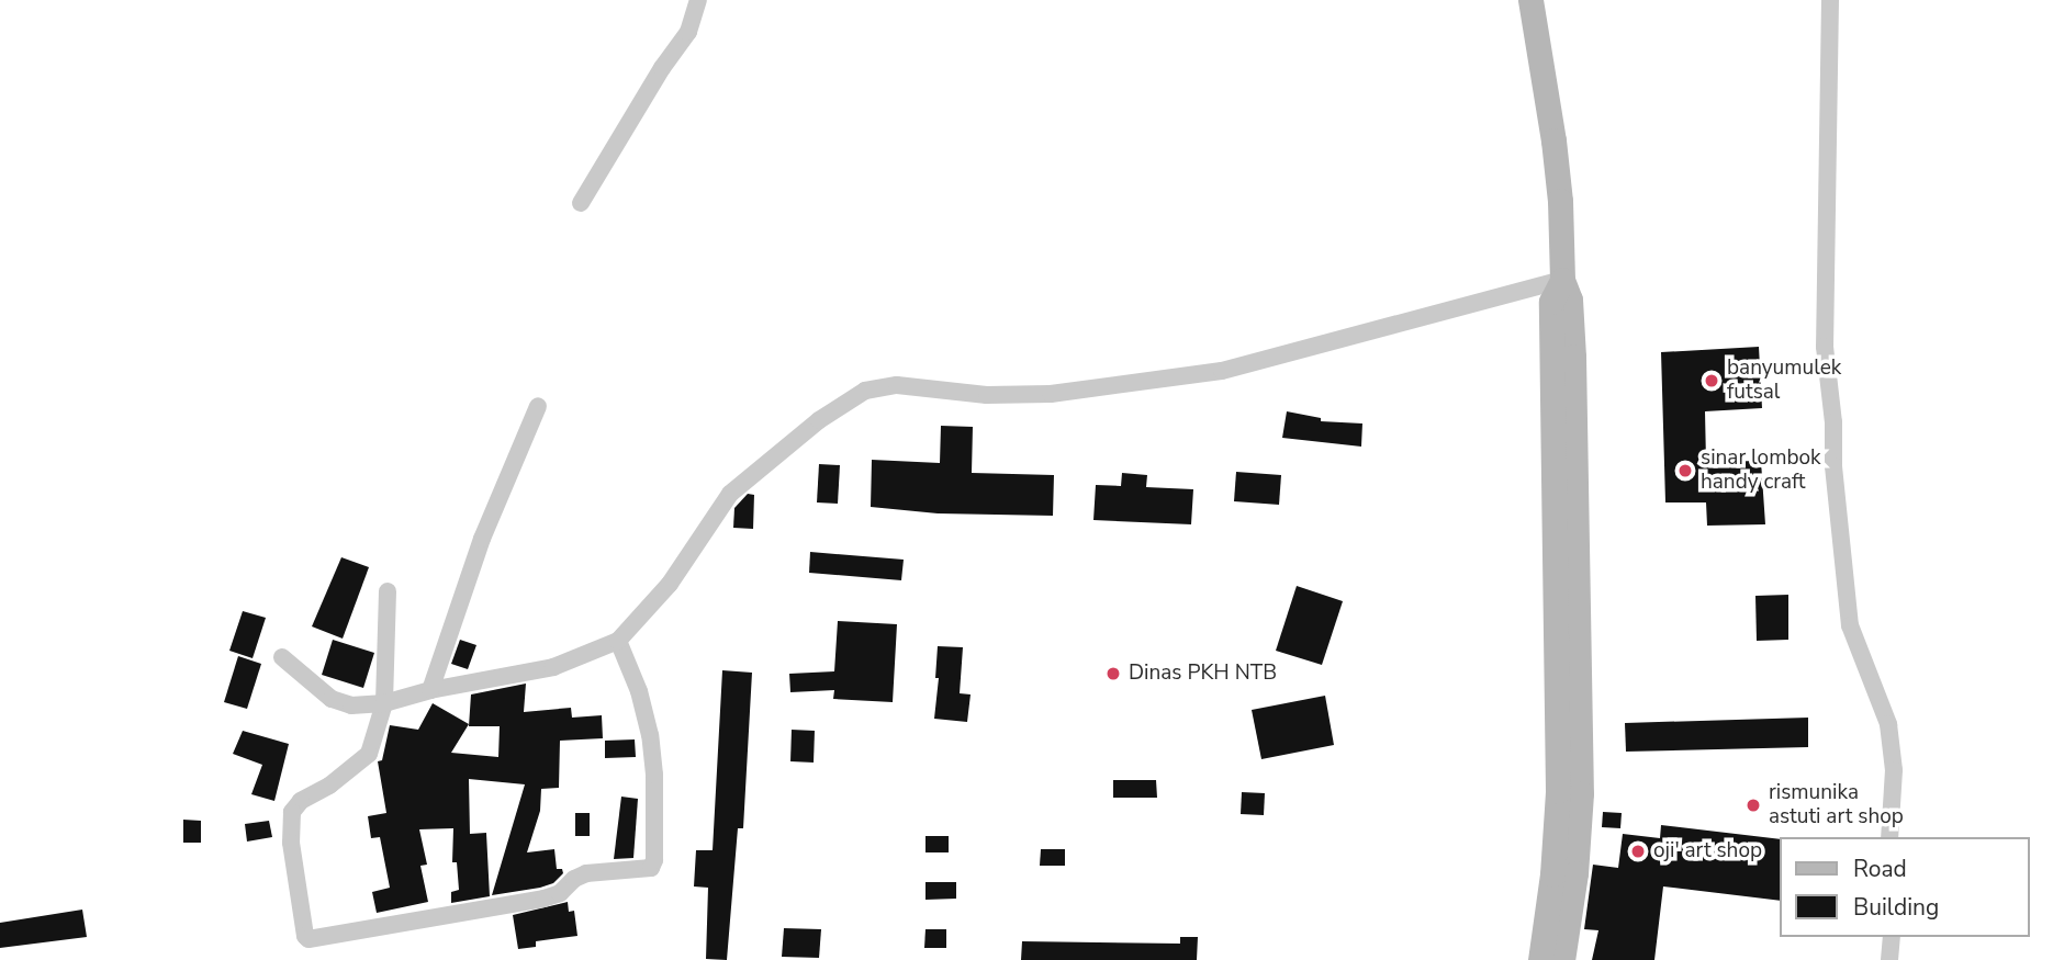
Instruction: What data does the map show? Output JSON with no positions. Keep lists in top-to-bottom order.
{
  "places": [
    "banyumulek futsal",
    "sinar lombok handy craft",
    "Dinas PKH NTB",
    "rismunika astuti art shop",
    "oji' art shop"
  ],
  "legend": ["Road", "Building"]
}
